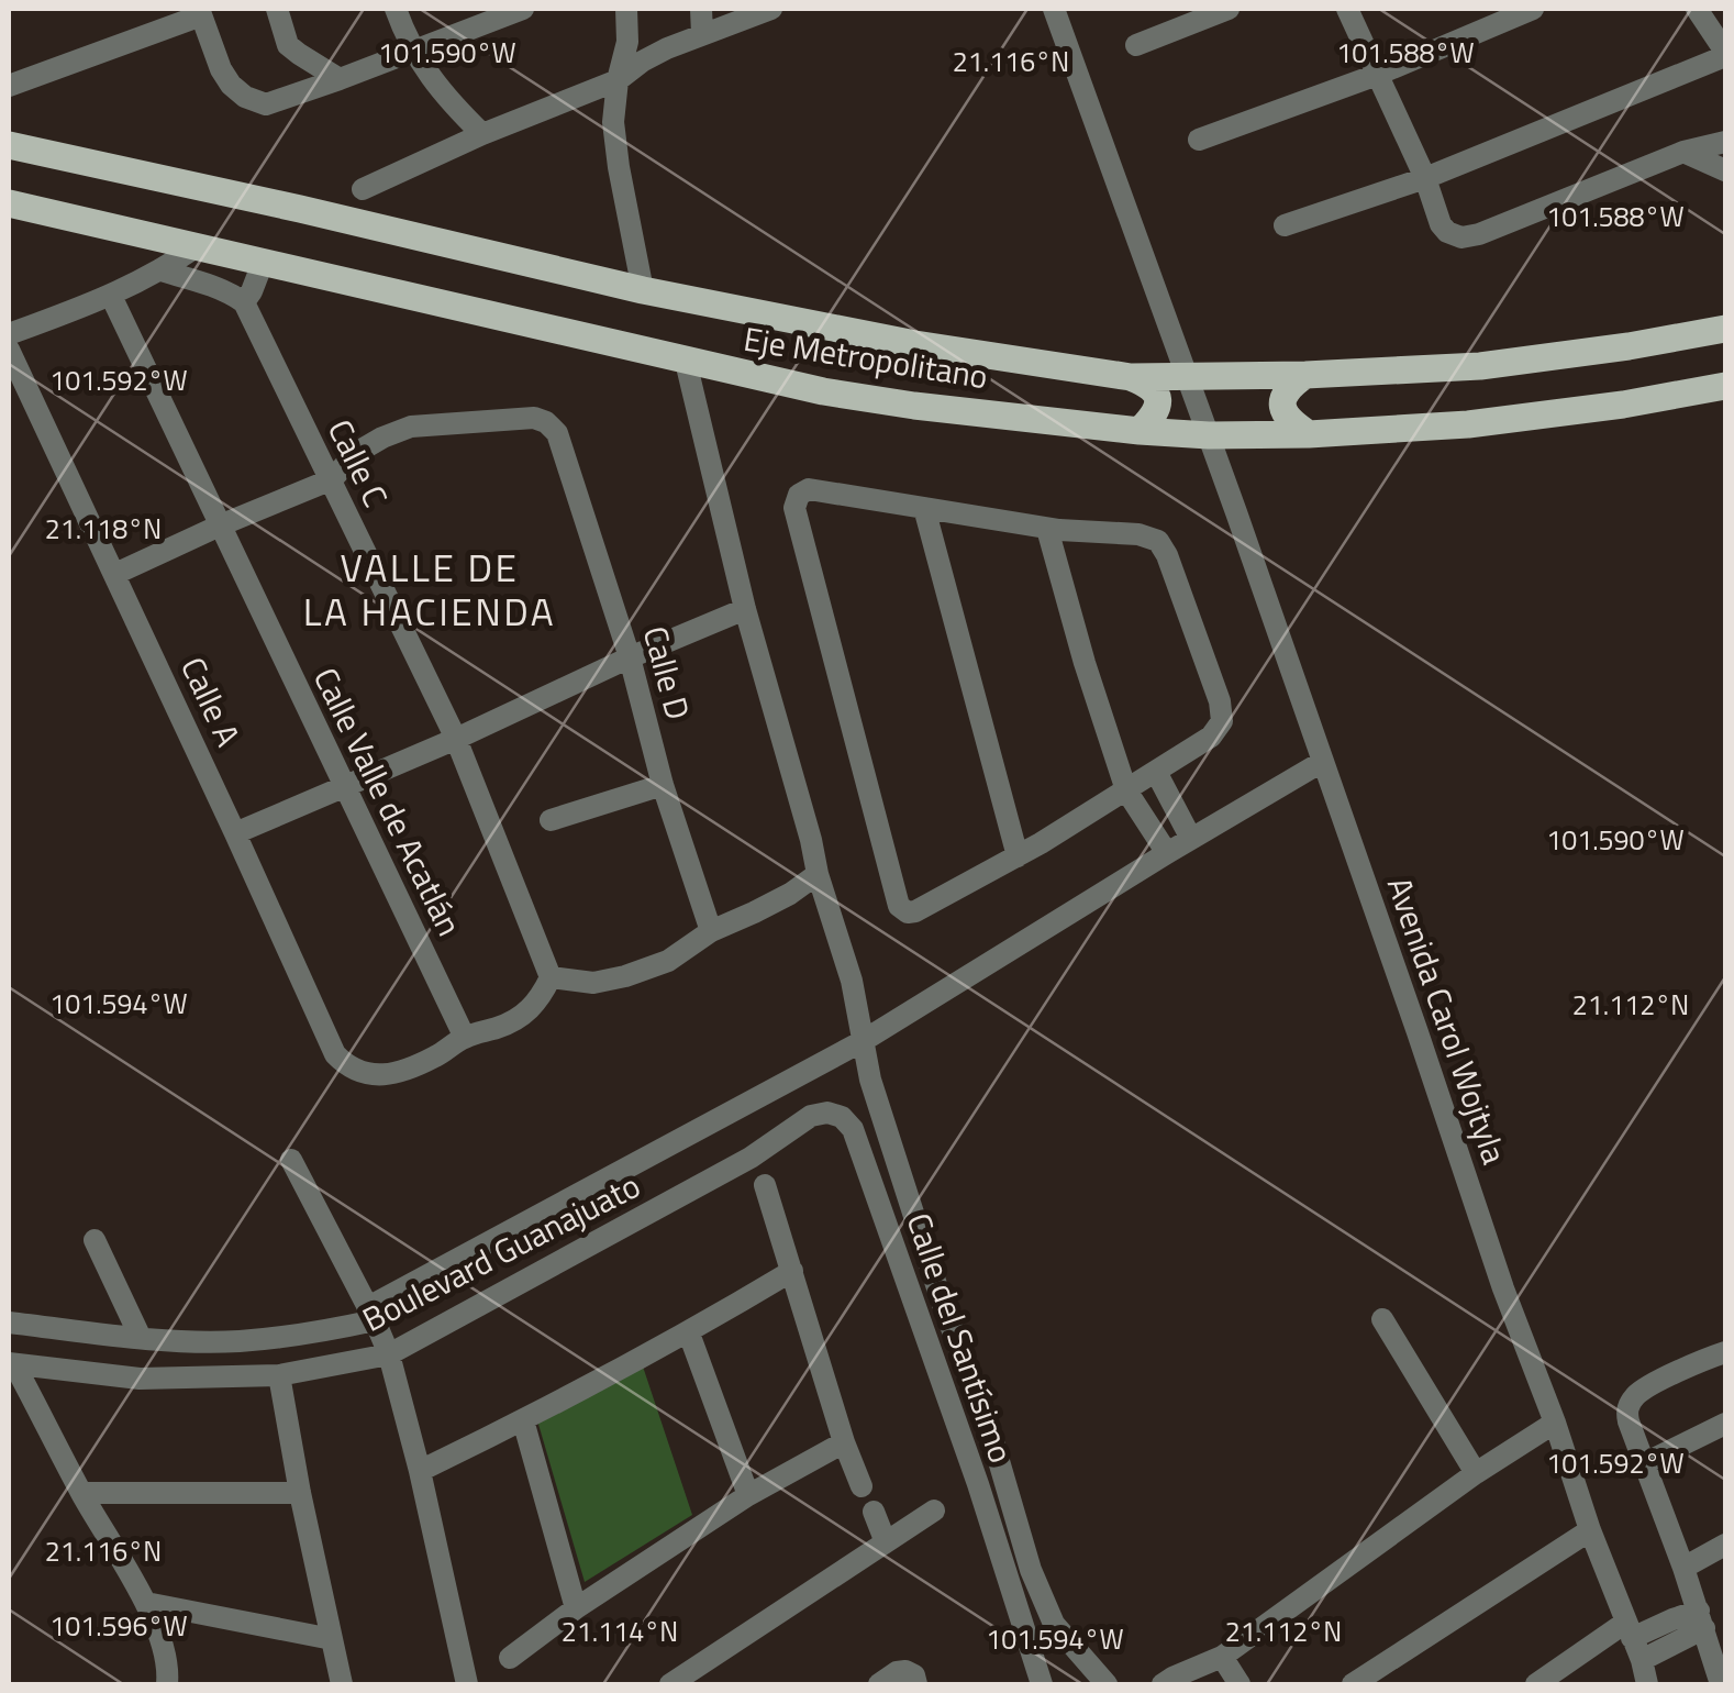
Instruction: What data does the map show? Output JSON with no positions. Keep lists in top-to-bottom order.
{
  "streets": {
    "main road": ["Eje Metropolitano"],
    "street": [
      "Calle C",
      "Calle D",
      "Calle A",
      "Calle Valle de Acatlán",
      "Avenida Carol Wojtyla",
      "Boulevard Guanajuato",
      "Calle del Santísimo"
    ]
  },
  "crossings": [
    ["Eje Metropolitano", "Avenida Carol Wojtyla"],
    ["Calle C", "Calle D"],
    ["Calle A", "Calle Valle de Acatlán"],
    ["Avenida Carol Wojtyla", "Boulevard Guanajuato"],
    ["Boulevard Guanajuato", "Calle del Santísimo"]
  ],
  "districts": ["VALLE DE LA HACIENDA"],
  "coordinates": [
    "101.590°W",
    "101.588°W",
    "21.116°N",
    "101.592°W",
    "21.118°N",
    "101.594°W",
    "21.112°N",
    "101.596°W",
    "21.114°N"
  ]
}
